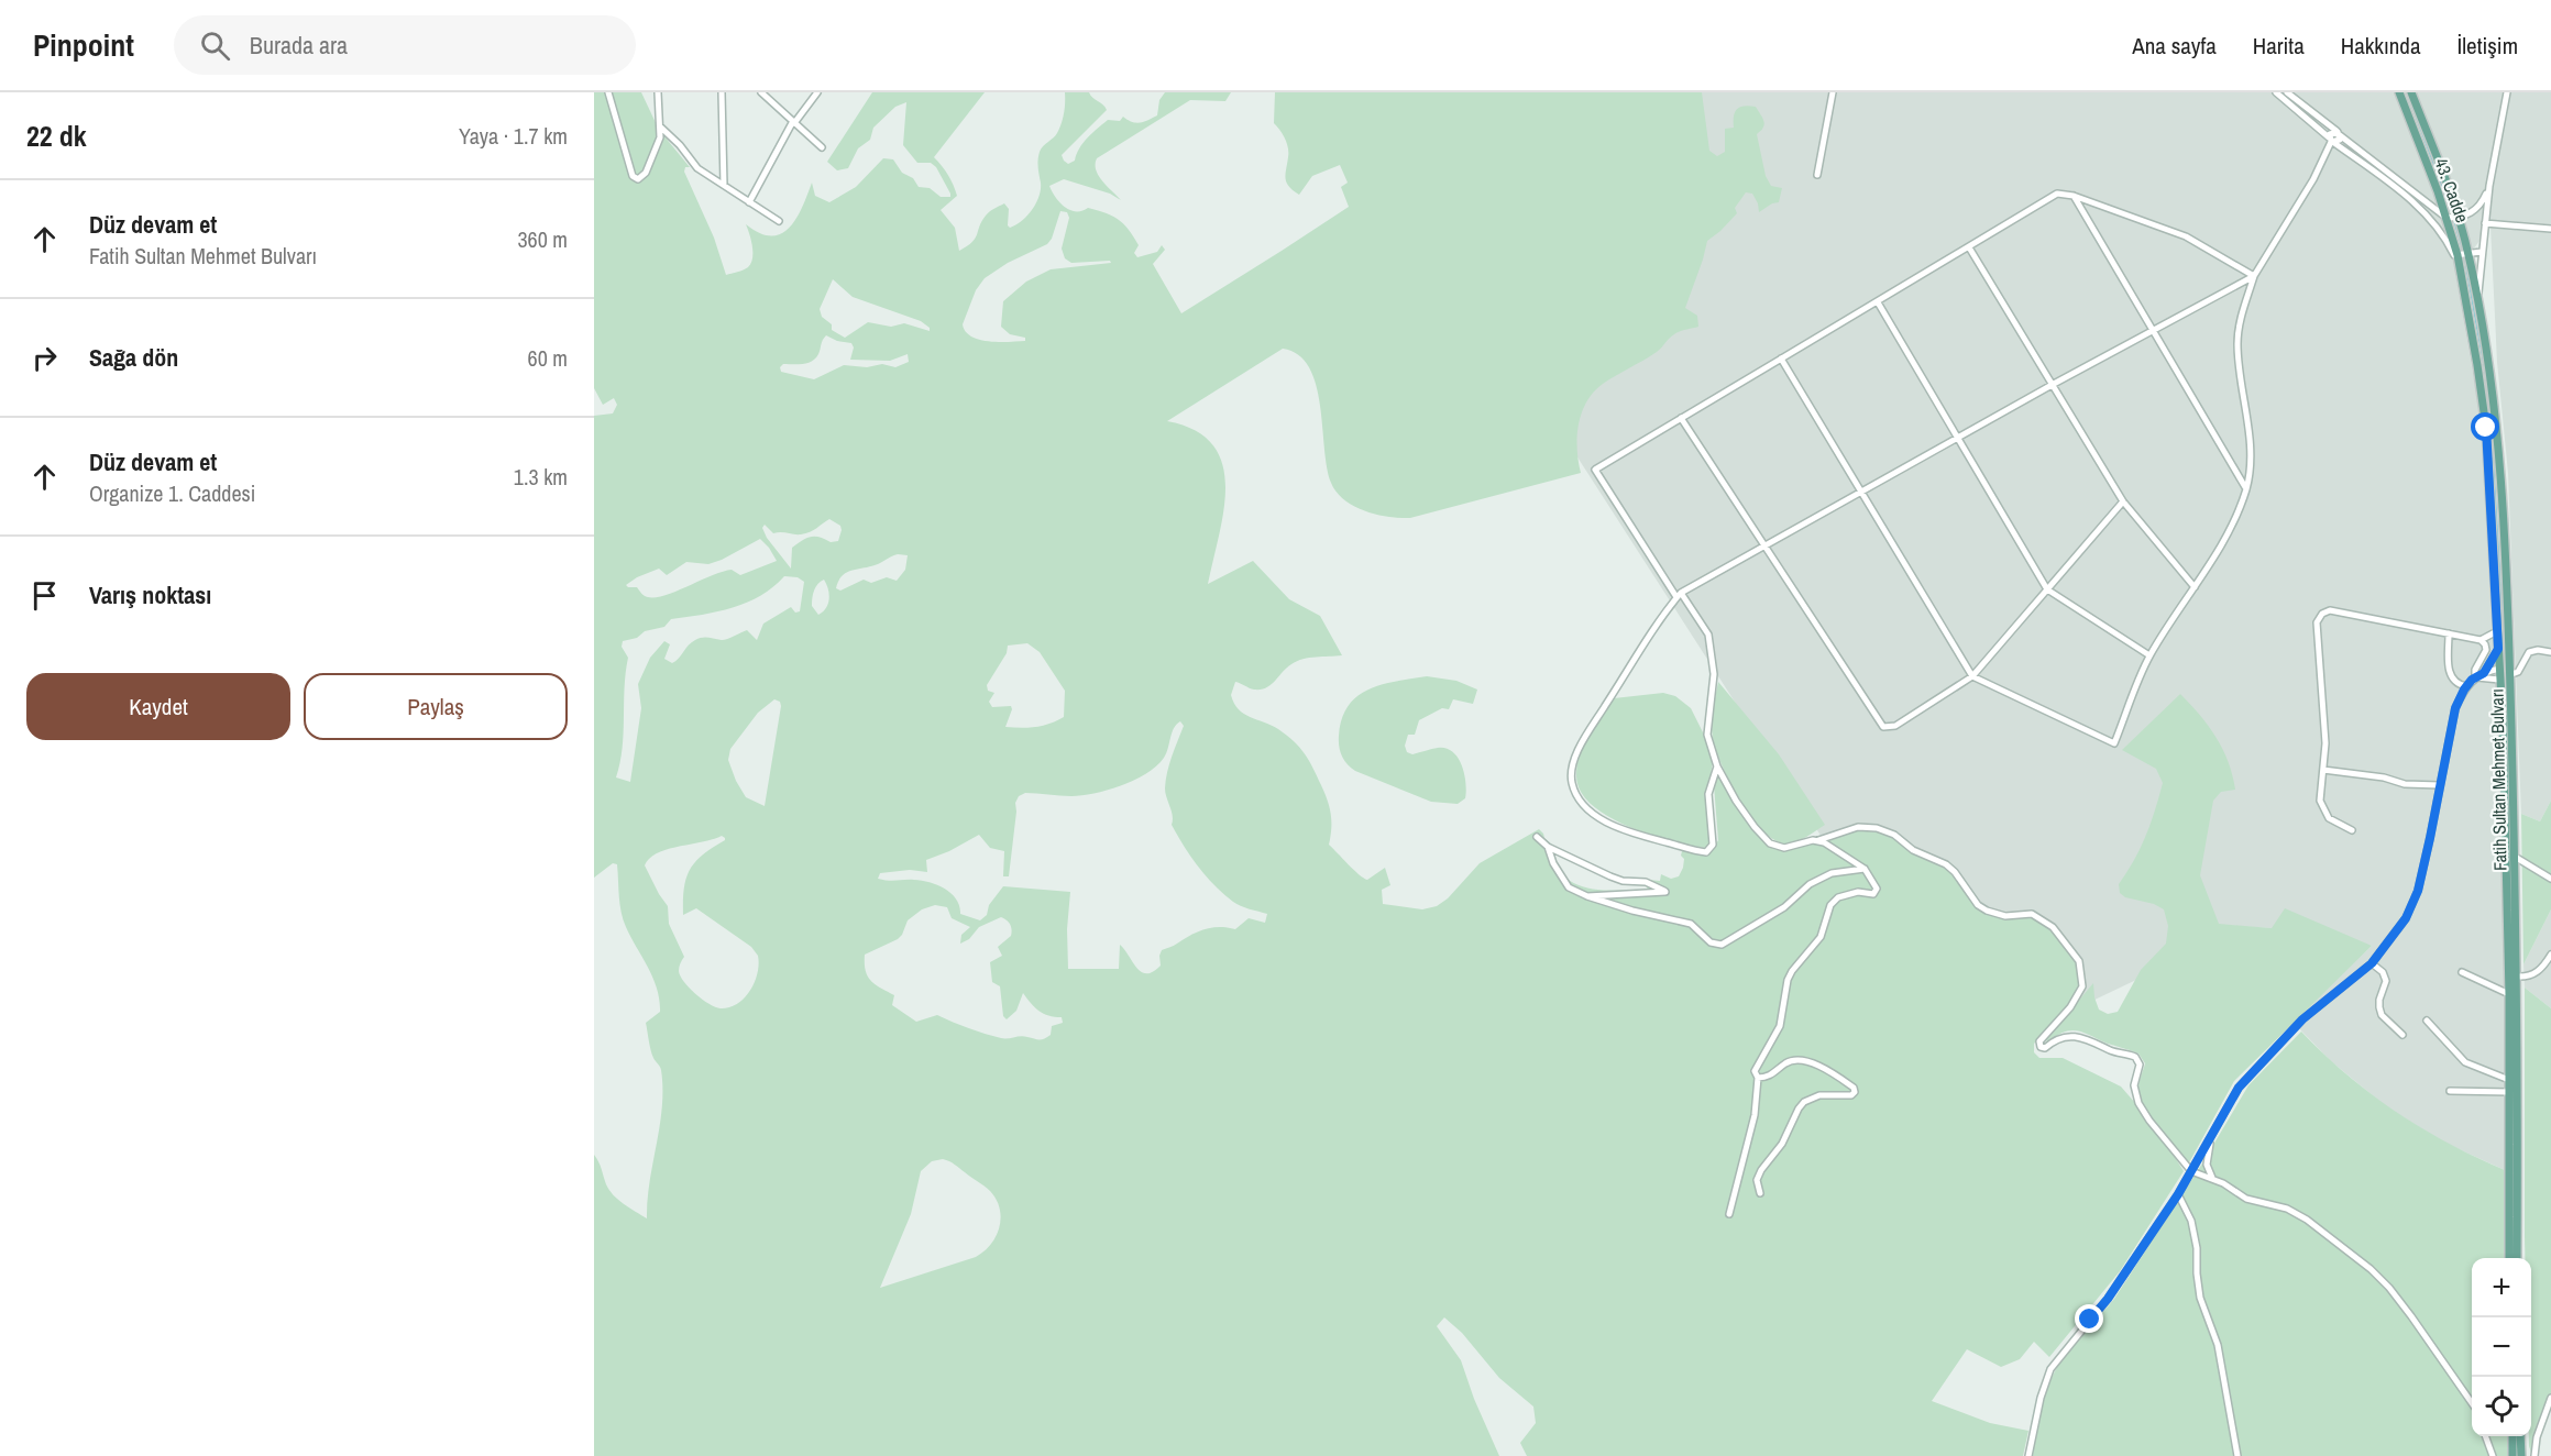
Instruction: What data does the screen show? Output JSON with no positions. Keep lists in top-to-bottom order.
{
  "streets": {
    "main road": ["43. Cadde", "Fatih Sultan Mehmet Bulvarı"]
  },
  "crossings": [
    ["43. Cadde", "Fatih Sultan Mehmet Bulvarı"]
  ],
  "page": {
    "header": "Pinpoint",
    "search": "Burada ara",
    "nav": [
      "Ana sayfa",
      "Harita",
      "Hakkında",
      "İletişim"
    ],
    "heading": ["22 dk", "Yaya · 1.7 km"],
    "list": [
      ["Düz devam et", "Fatih Sultan Mehmet Bulvarı", "360 m"],
      ["Sağa dön", "60 m"],
      ["Düz devam et", "Organize 1. Caddesi", "1.3 km"],
      "Varış noktası"
    ],
    "buttons": ["Kaydet", "Paylaş"],
    "map_buttons": ["+", "−"]
  }
}
